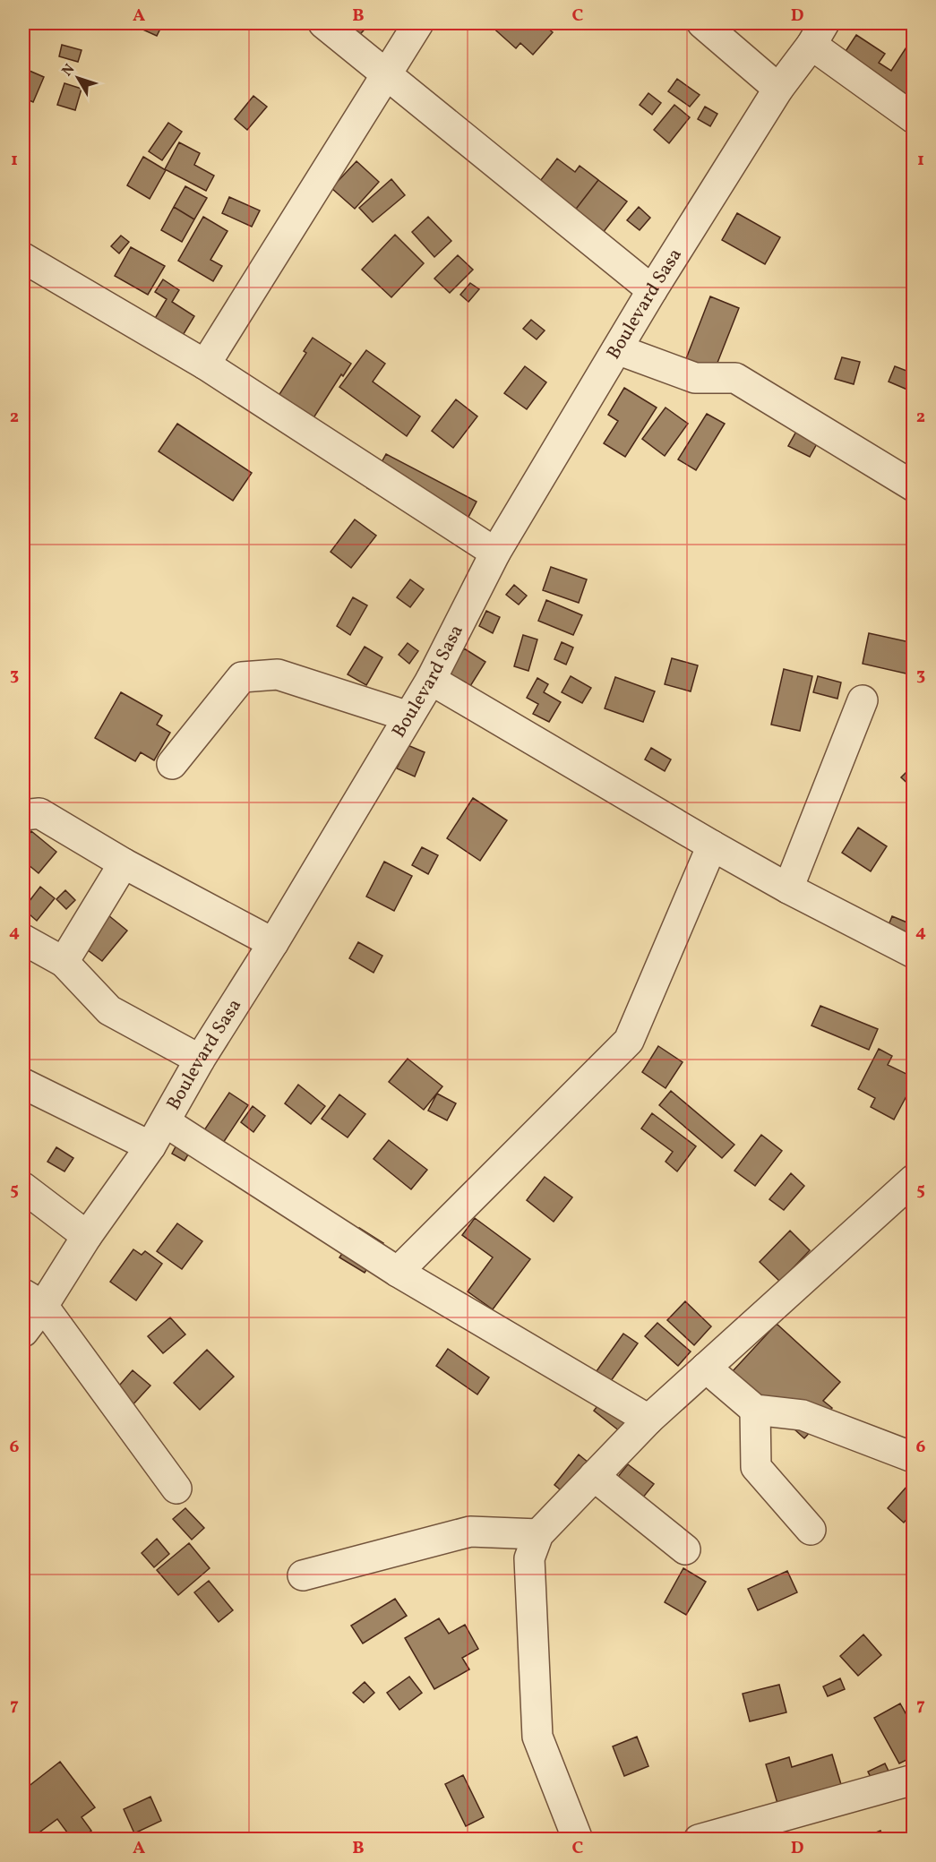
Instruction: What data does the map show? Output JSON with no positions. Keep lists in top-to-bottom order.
{
  "streets": {
    "street": ["Boulevard Sasa"]
  },
  "north": "top left",
  "grid": {
    "columns": [
      "A",
      "B",
      "C",
      "D"
    ],
    "rows": [
      "1",
      "2",
      "3",
      "4",
      "5",
      "6",
      "7"
    ]
  }
}
